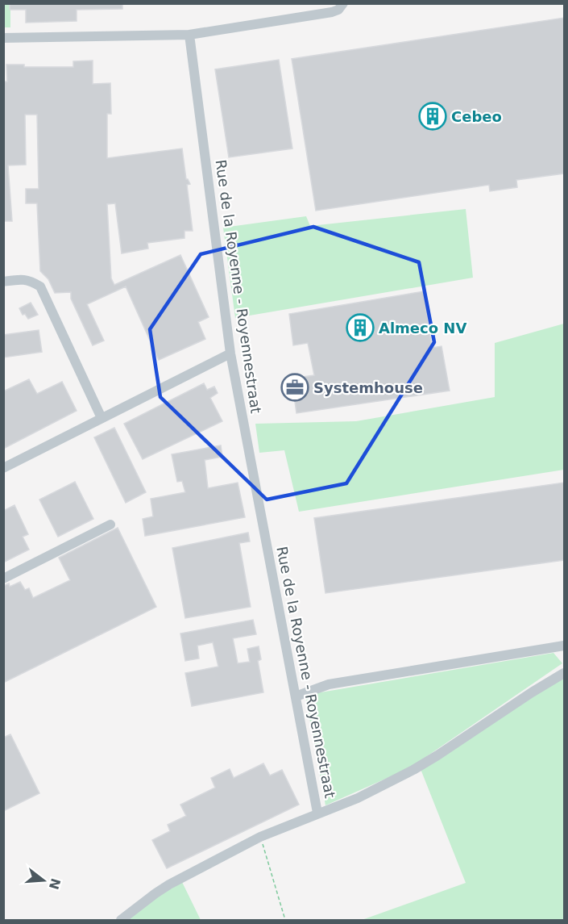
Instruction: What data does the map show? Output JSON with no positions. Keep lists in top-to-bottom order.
{
  "streets": {
    "street": ["Rue de la Royenne - Royennestraat"]
  },
  "places": {
    "building": ["Cebeo", "Almeco NV"],
    "office": ["Systemhouse"]
  },
  "north": "right"
}
